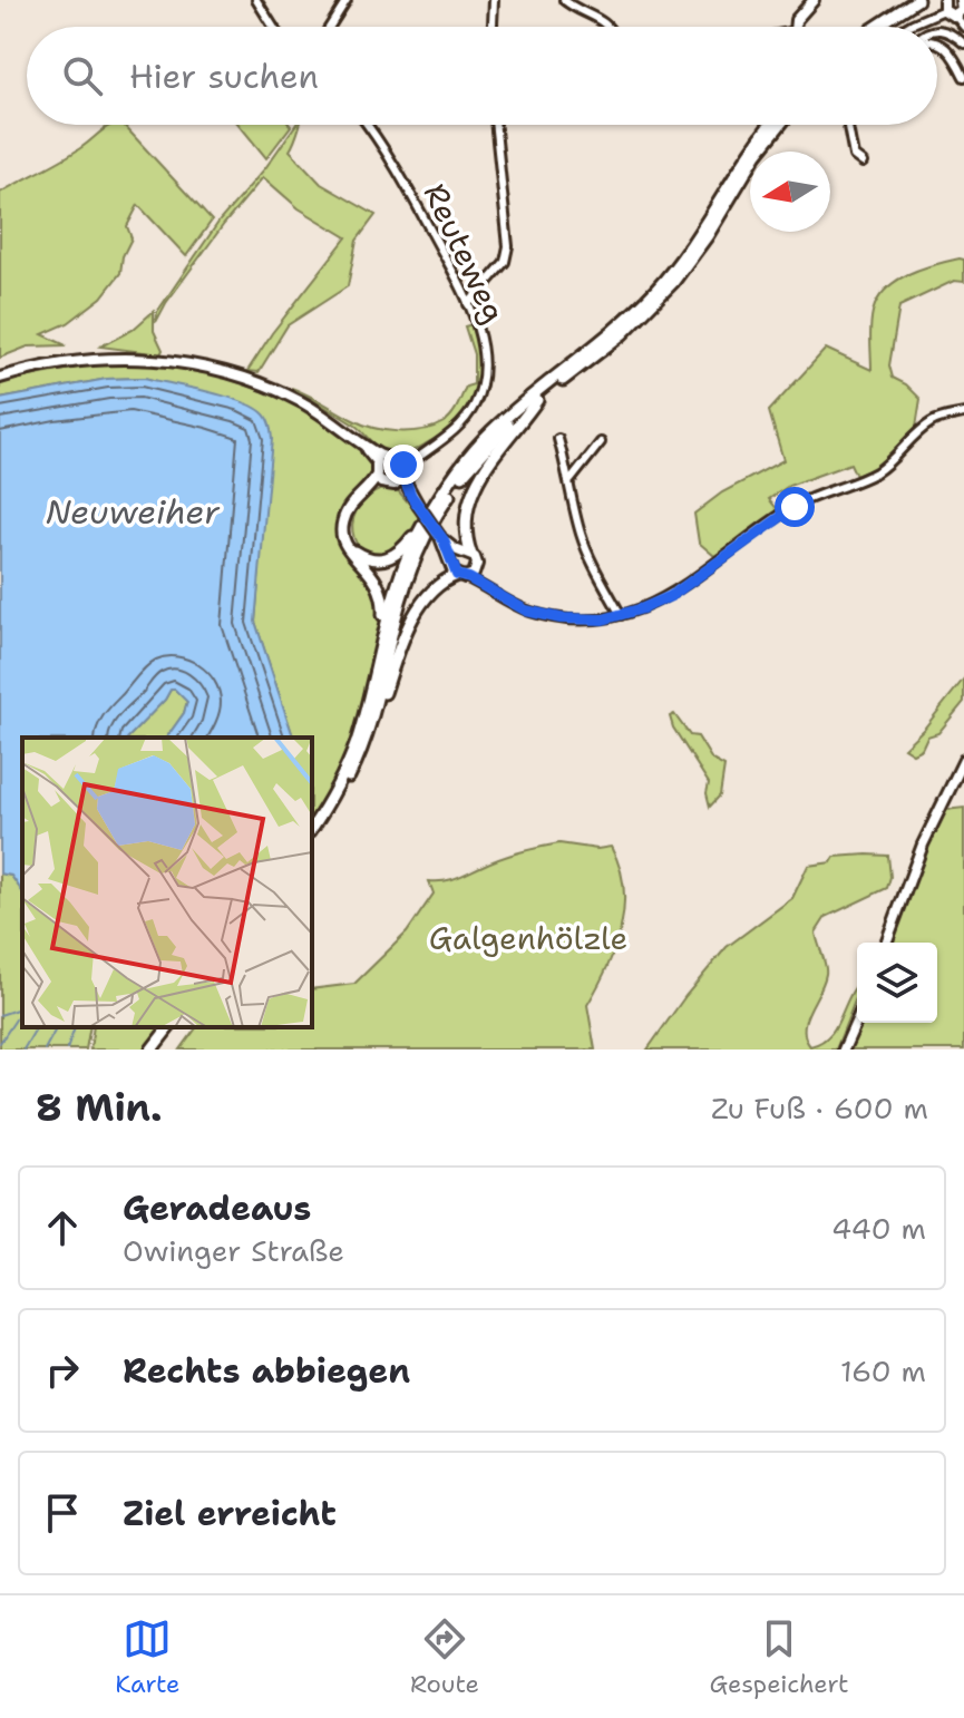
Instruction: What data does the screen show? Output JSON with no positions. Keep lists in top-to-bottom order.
{
  "streets": {
    "street": ["Reuteweg"]
  },
  "water": ["Neuweiher"],
  "parks": ["Galgenhölzle"],
  "north": "left",
  "page": {
    "search": "Hier suchen",
    "heading": ["8 Min.", "Zu Fuß · 600 m"],
    "list": [
      ["Geradeaus", "Owinger Straße", "440 m"],
      ["Rechts abbiegen", "160 m"],
      "Ziel erreicht"
    ],
    "nav": ["Karte", "Route", "Gespeichert"]
  }
}
